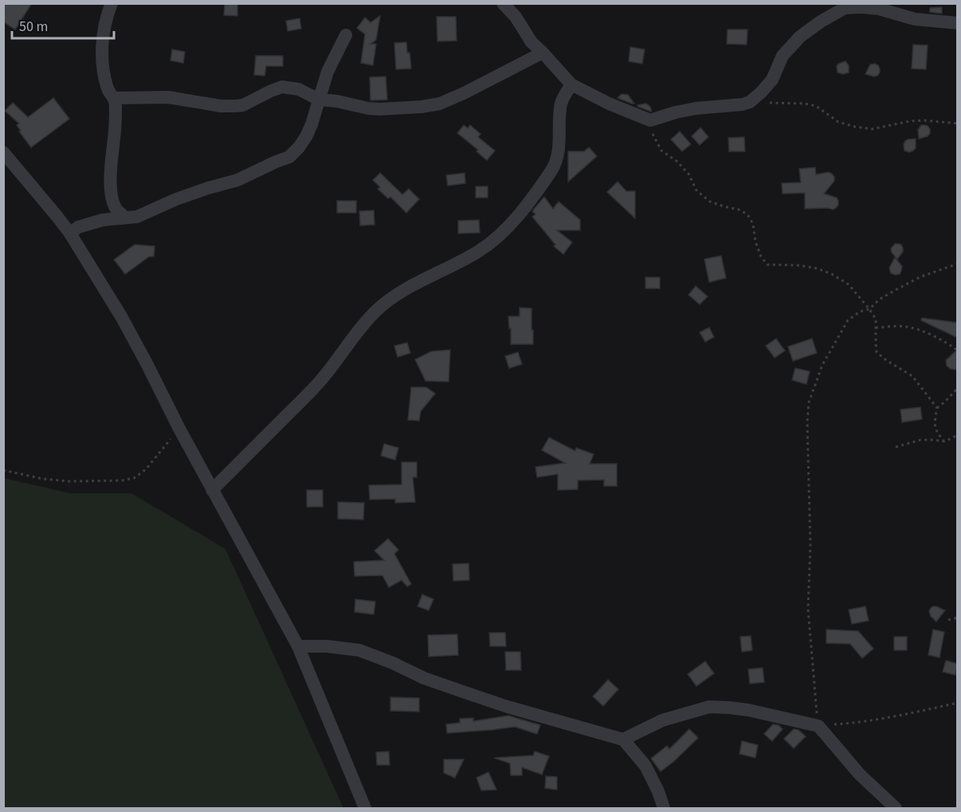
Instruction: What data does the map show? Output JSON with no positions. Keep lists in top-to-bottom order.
{
  "scale_bar": "50 m"
}
